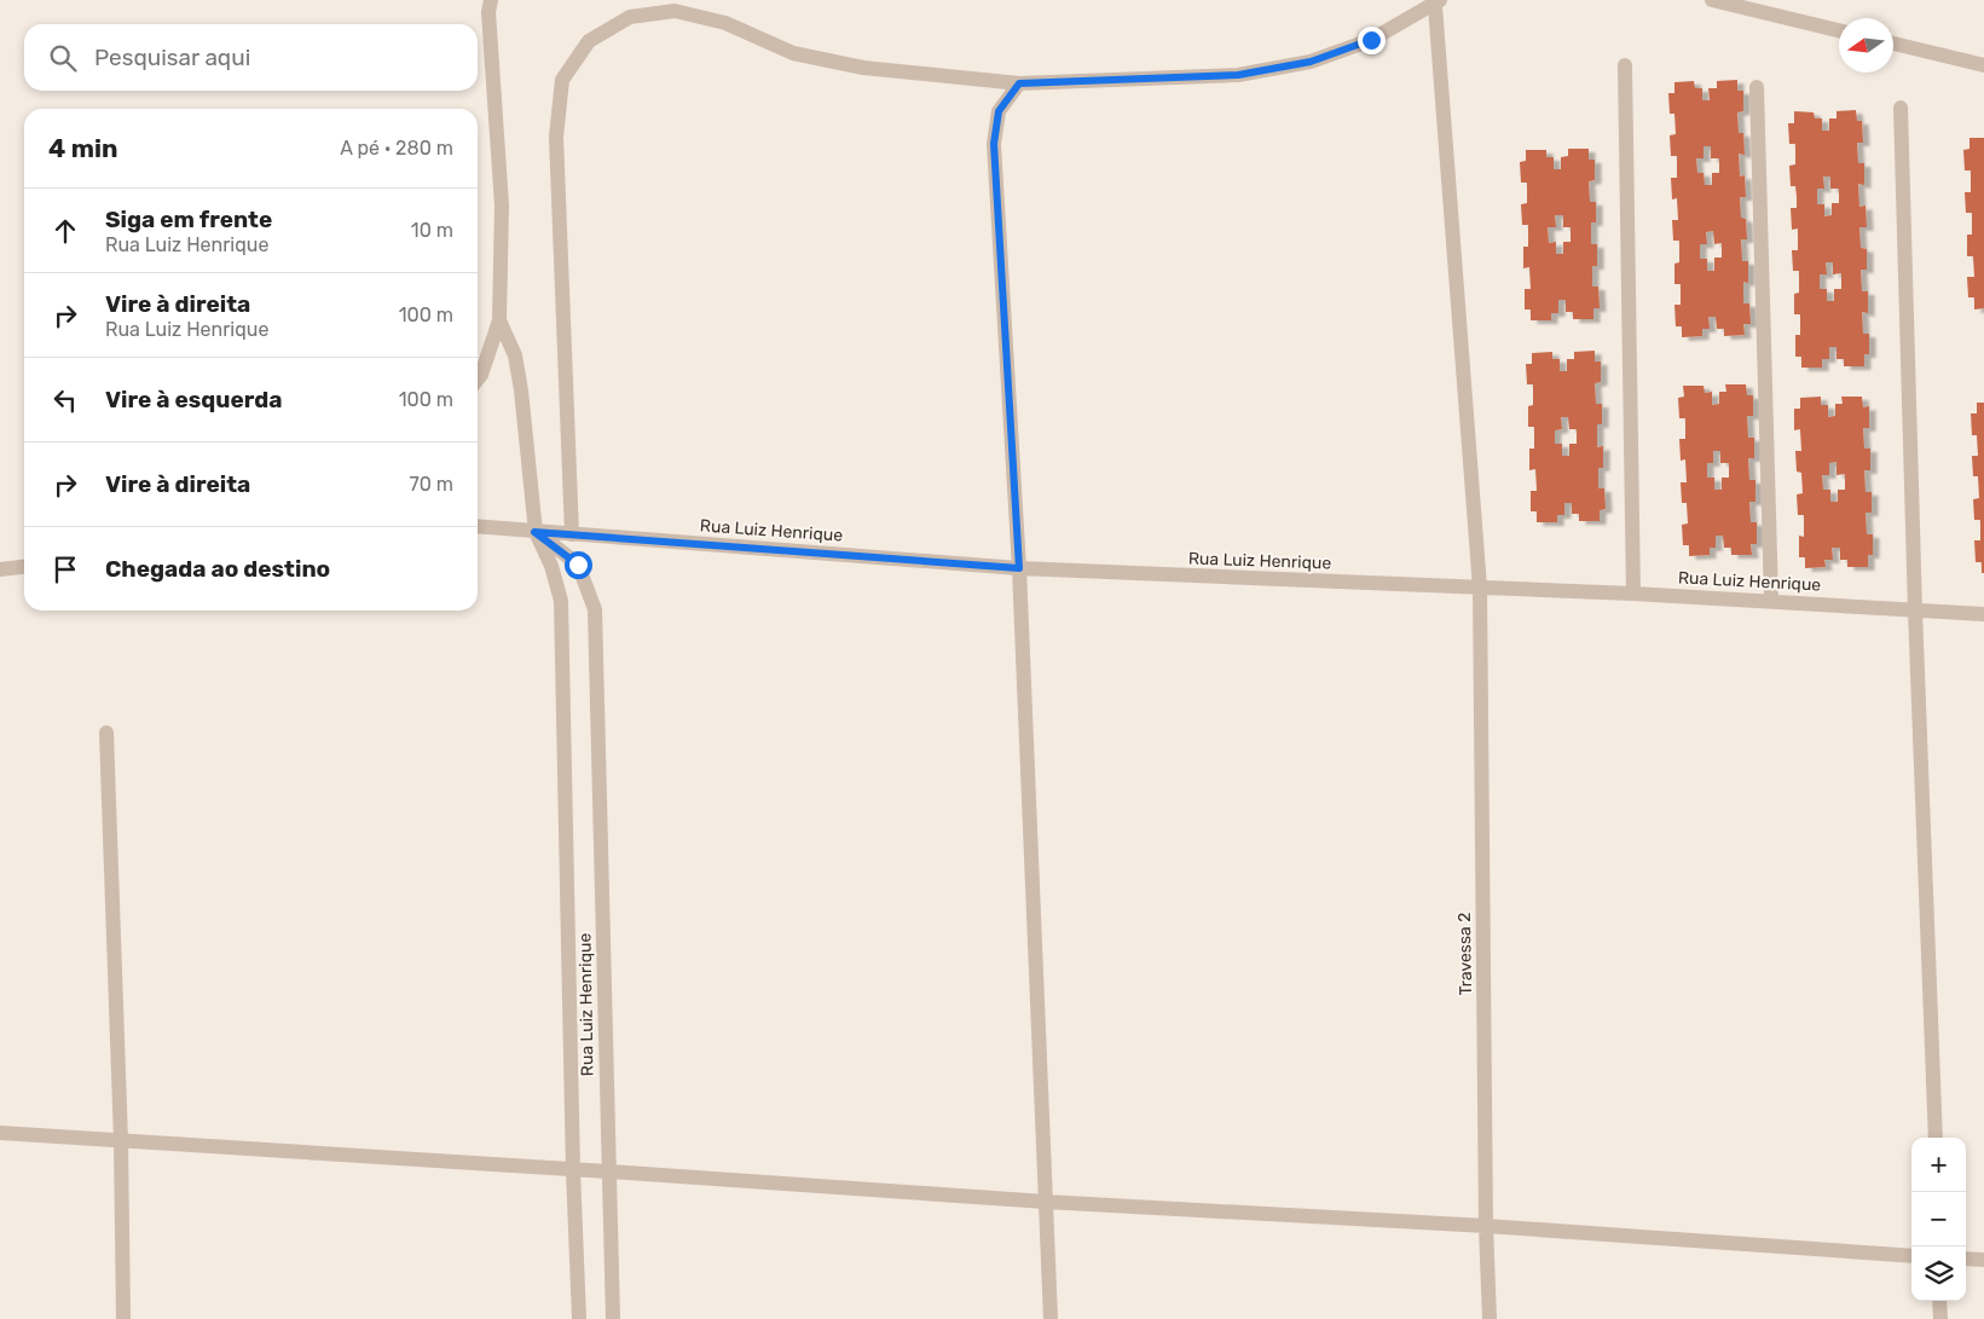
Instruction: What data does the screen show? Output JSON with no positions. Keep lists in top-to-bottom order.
{
  "streets": {
    "street": ["Rua Luiz Henrique", "Travessa 2"]
  },
  "crossings": [
    ["Rua Luiz Henrique", "Travessa 2"]
  ],
  "north": "left",
  "page": {
    "search": "Pesquisar aqui",
    "heading": ["4 min", "A pé · 280 m"],
    "list": [
      ["Siga em frente", "Rua Luiz Henrique", "10 m"],
      ["Vire à direita", "Rua Luiz Henrique", "100 m"],
      ["Vire à esquerda", "100 m"],
      ["Vire à direita", "70 m"],
      "Chegada ao destino"
    ],
    "map_buttons": ["+", "−"]
  }
}
